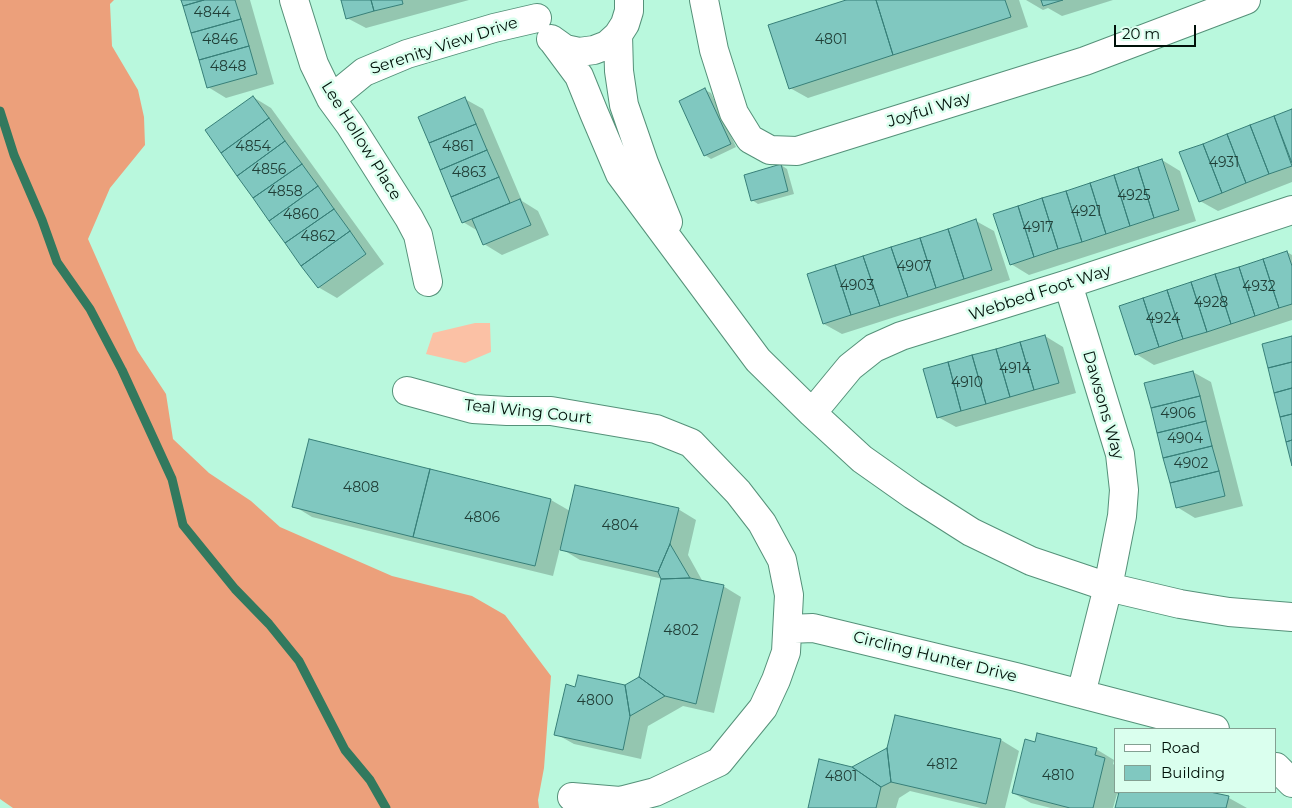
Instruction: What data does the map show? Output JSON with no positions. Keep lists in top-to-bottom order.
{
  "streets": {
    "street": [
      "Serenity View Drive",
      "Joyful Way",
      "Lee Hollow Place",
      "Webbed Foot Way",
      "Dawsons Way",
      "Teal Wing Court",
      "Circling Hunter Drive"
    ]
  },
  "crossings": [
    ["Serenity View Drive", "Lee Hollow Place"],
    ["Webbed Foot Way", "Dawsons Way"],
    ["Teal Wing Court", "Circling Hunter Drive"]
  ],
  "house_numbers": [
    "4844",
    "4846",
    "4801",
    "4848",
    "4854",
    "4861",
    "4931",
    "4856",
    "4863",
    "4858",
    "4925",
    "4921",
    "4860",
    "4917",
    "4862",
    "4907",
    "4903",
    "4932",
    "4928",
    "4924",
    "4914",
    "4910",
    "4906",
    "4904",
    "4902",
    "4808",
    "4806",
    "4804",
    "4802",
    "4800",
    "4812",
    "4810",
    "4801"
  ],
  "legend": ["Road", "Building"],
  "scale_bar": "20 m"
}
